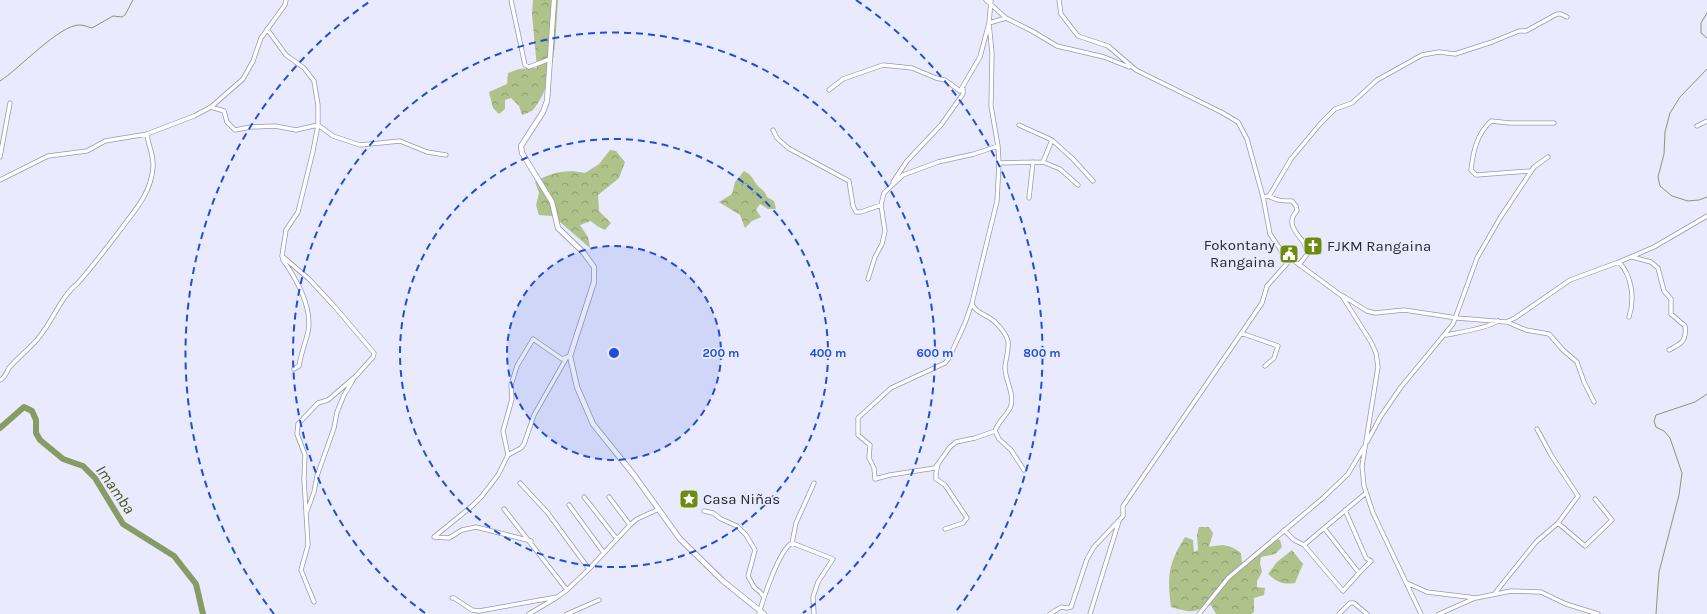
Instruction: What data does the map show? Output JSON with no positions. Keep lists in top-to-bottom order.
{
  "water": ["Imamba"],
  "places": {
    "church": ["FJKM Rangaina"],
    "public building": ["Fokontany Rangaina"],
    "place": ["Casa Niñas"]
  },
  "rings": [
    "200 m",
    "400 m",
    "600 m",
    "800 m"
  ]
}
